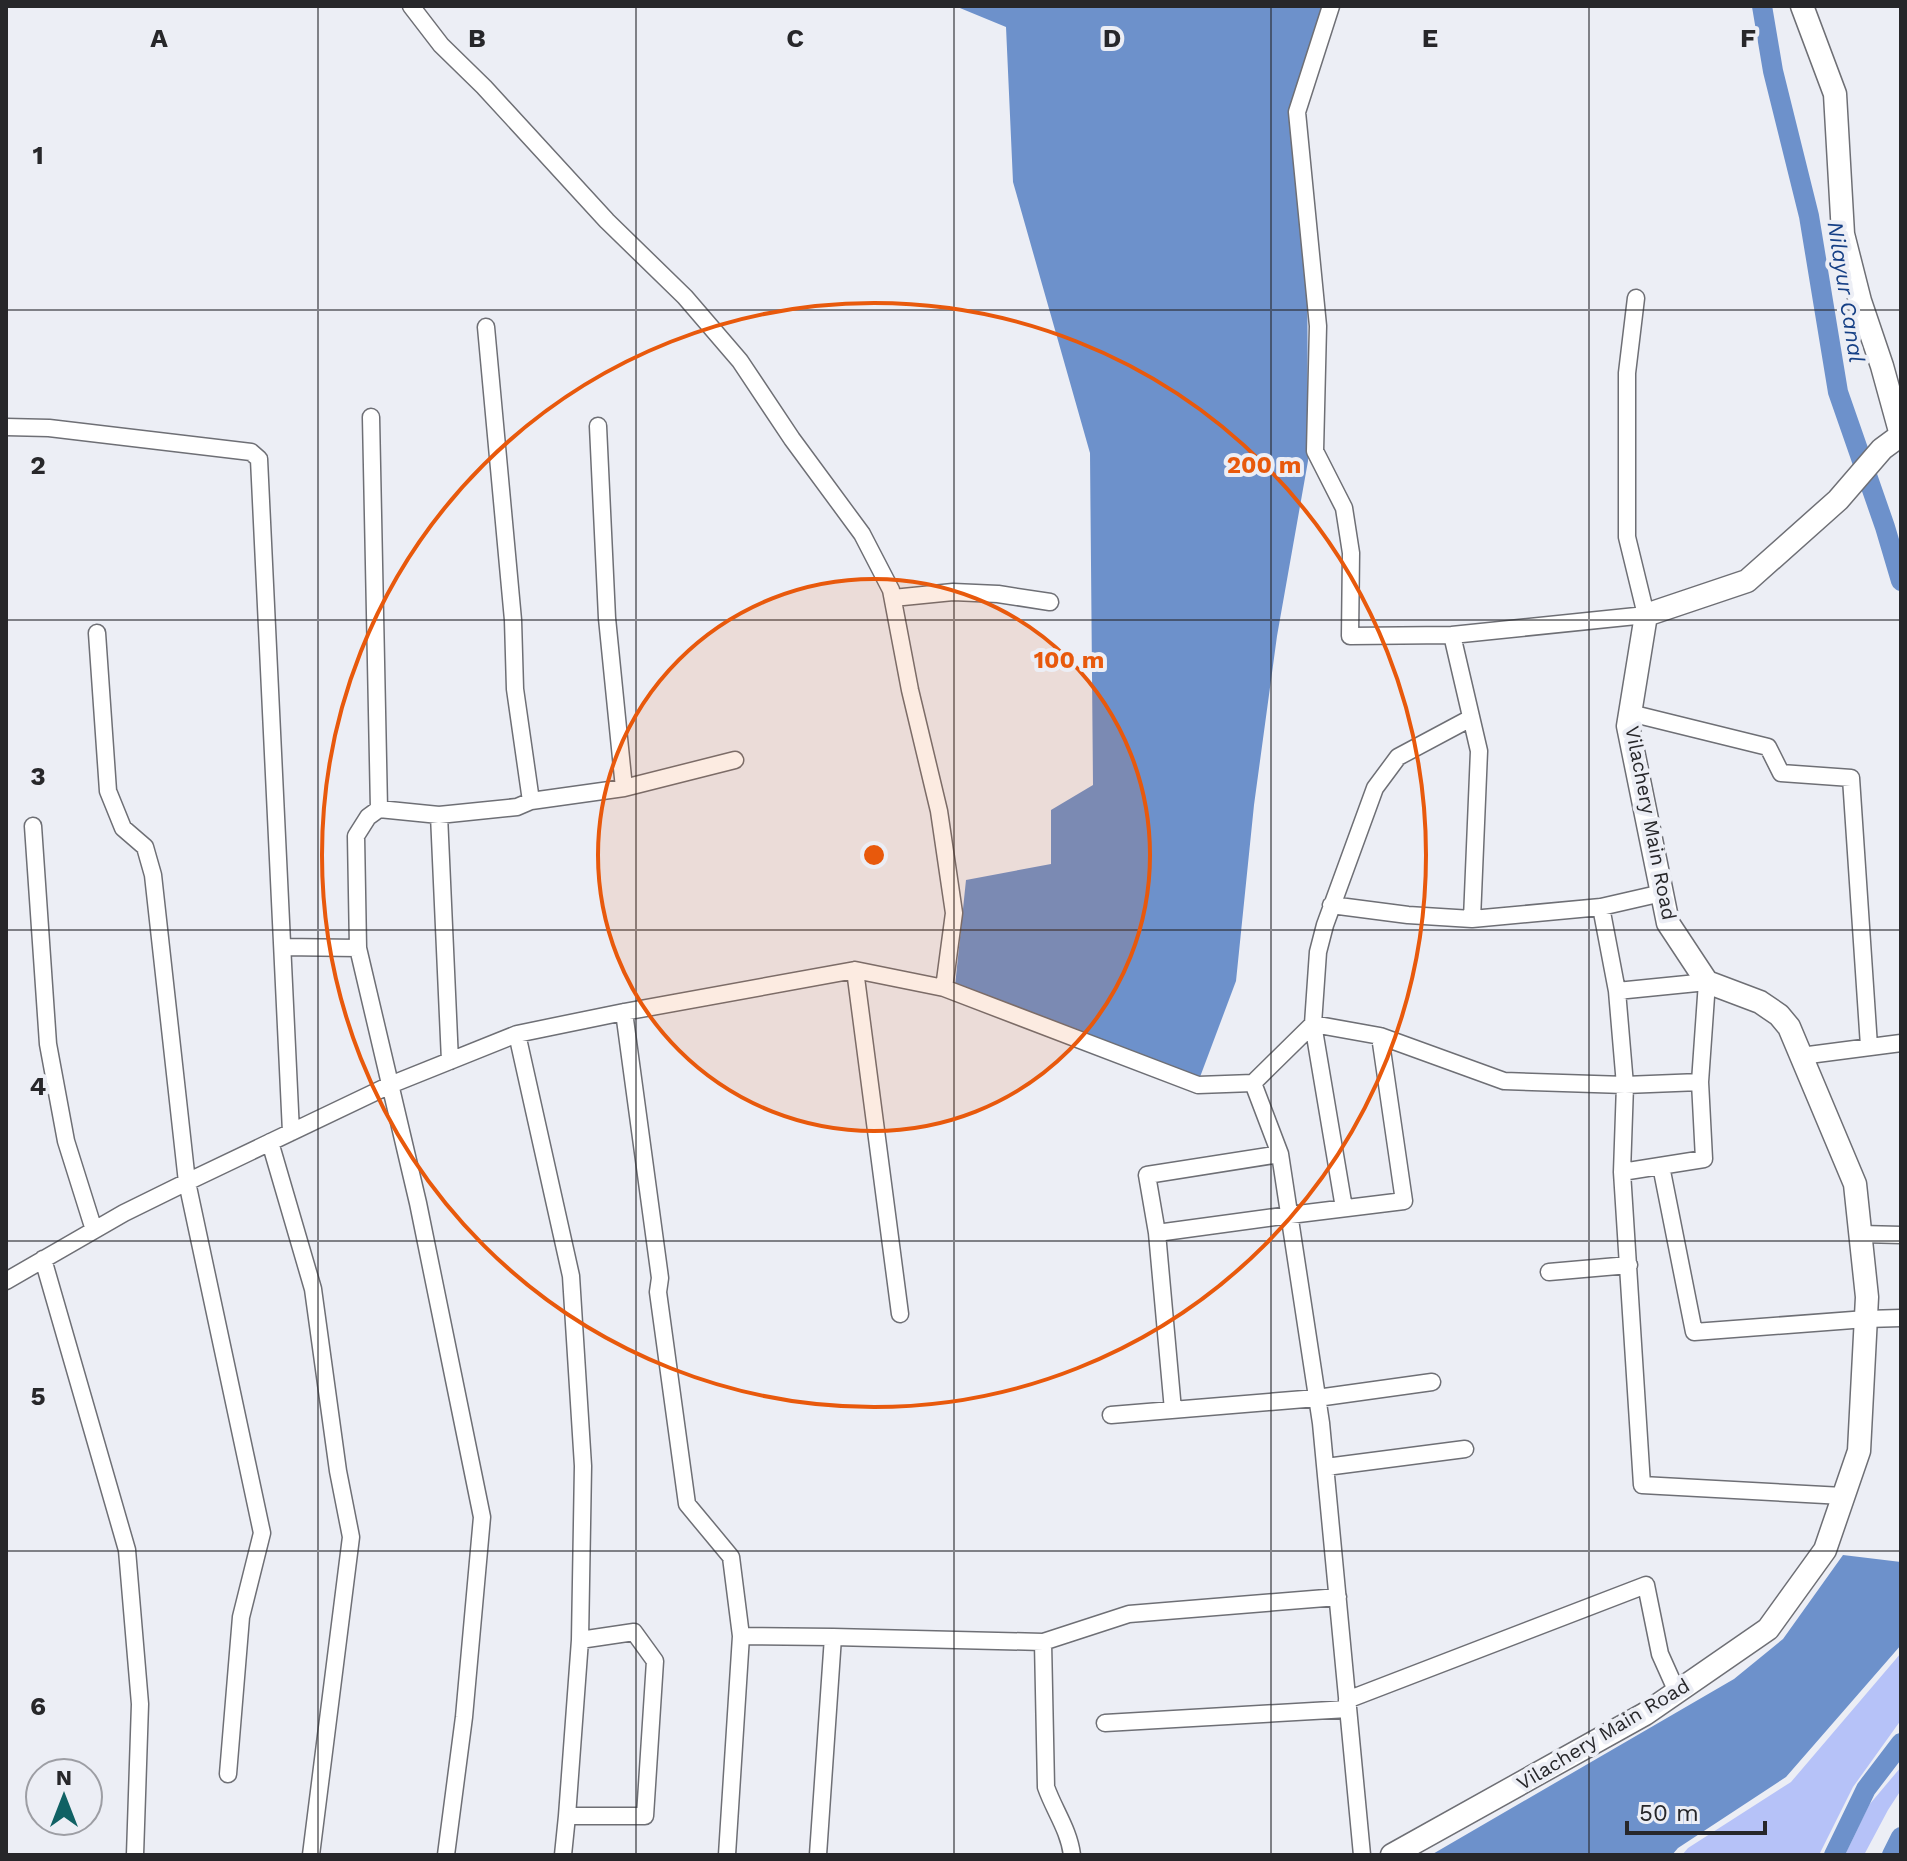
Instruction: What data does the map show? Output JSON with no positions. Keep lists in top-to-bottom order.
{
  "streets": {
    "main road": ["Vilachery Main Road"]
  },
  "water": ["Nilayur Canal"],
  "scale_bar": "50 m",
  "north": "top",
  "grid": {
    "columns": [
      "A",
      "B",
      "C",
      "D",
      "E",
      "F"
    ],
    "rows": [
      "1",
      "2",
      "3",
      "4",
      "5",
      "6"
    ]
  },
  "rings": ["200 m", "100 m"]
}
